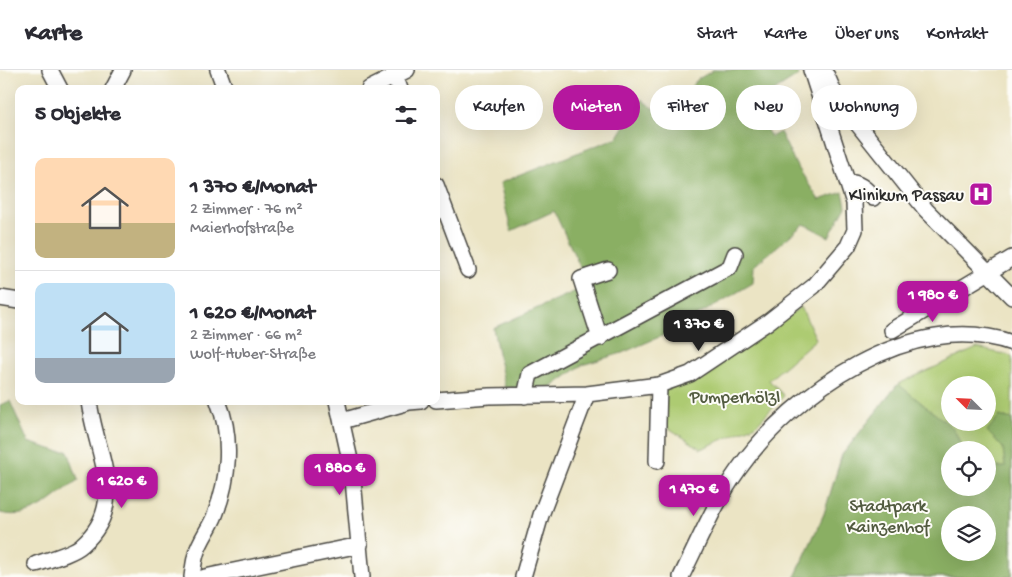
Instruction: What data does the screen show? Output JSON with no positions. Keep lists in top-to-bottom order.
{
  "parks": ["Pumperhölzl", "Stadtpark Kainzenhof"],
  "places": {
    "hospital": ["Klinikum Passau"]
  },
  "north": "top left",
  "page": {
    "header": "Karte",
    "nav": [
      "Start",
      "Karte",
      "Über uns",
      "Kontakt"
    ],
    "chip": [
      "Kaufen",
      "Mieten",
      "Filter",
      "Neu",
      "Wohnung"
    ],
    "heading": "5 Objekte",
    "list": [
      {
        "name": "1 370 €/Monat",
        "note": "2 Zimmer · 76 m² · Maierhofstraße"
      },
      {
        "name": "1 620 €/Monat",
        "note": "2 Zimmer · 66 m² · Wolf-Huber-Straße"
      }
    ],
    "price": [
      "1 980 €",
      "1 370 €",
      "1 880 €",
      "1 620 €",
      "1 470 €"
    ]
  }
}
